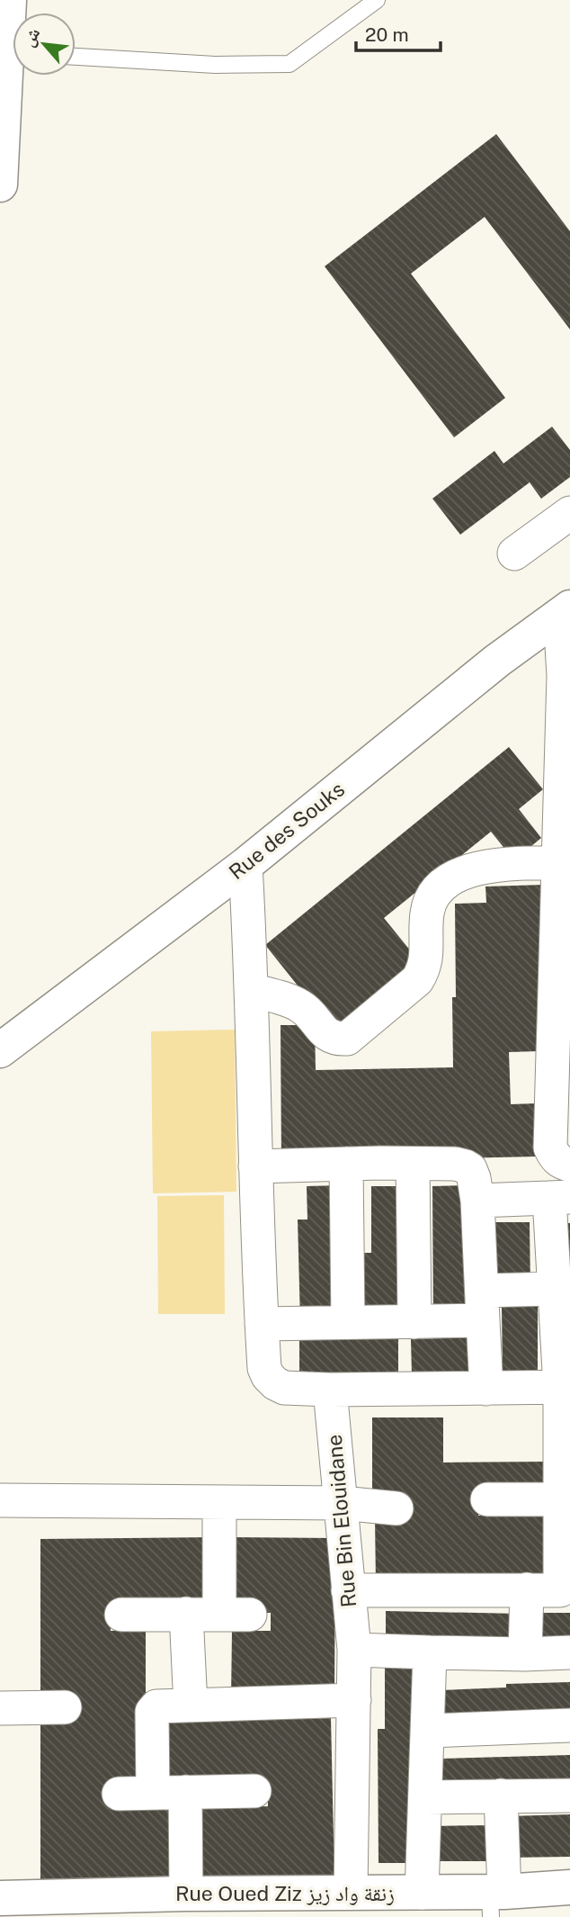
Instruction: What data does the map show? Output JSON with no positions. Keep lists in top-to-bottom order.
{
  "streets": {
    "street": ["Rue des Souks", "Rue Bin Elouidane", "Rue Oued Ziz زنقة واد زيز"]
  },
  "crossings": [
    ["Rue Bin Elouidane", "Rue Oued Ziz زنقة واد زيز"]
  ],
  "scale_bar": "20 m",
  "north": "top left"
}
